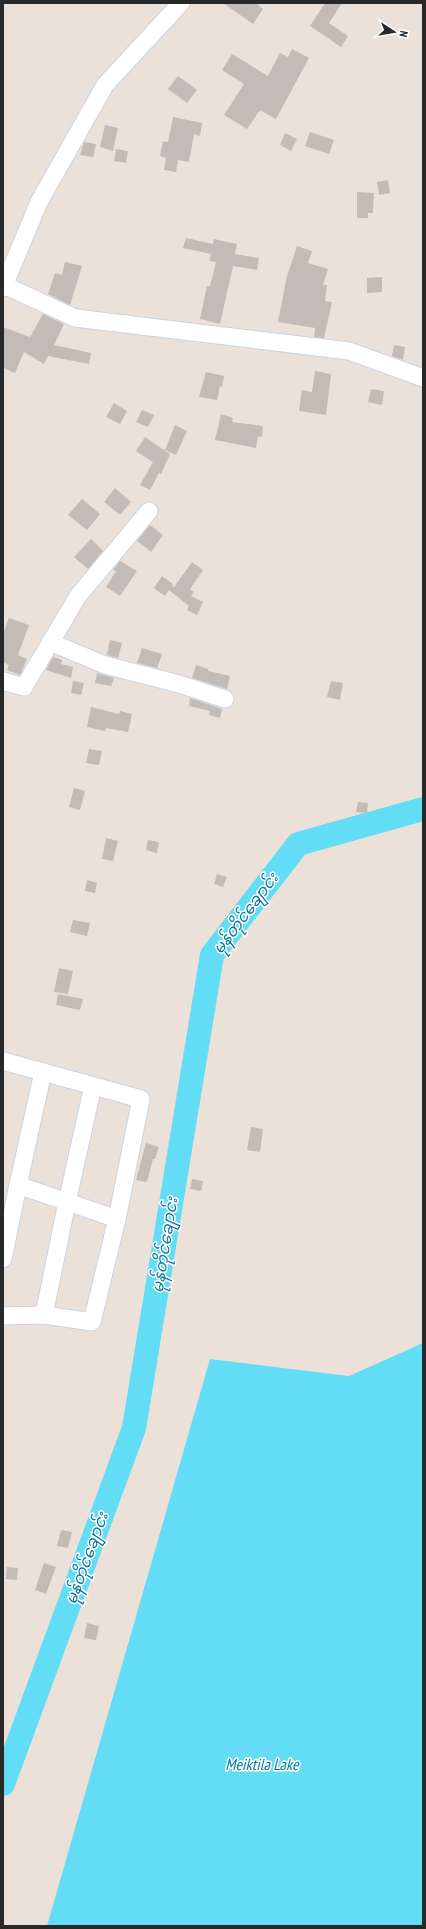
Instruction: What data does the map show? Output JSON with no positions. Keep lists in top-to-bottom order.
{
  "water": ["မုန်တိုင်ချောင်း", "Meiktila Lake"],
  "north": "right"
}
